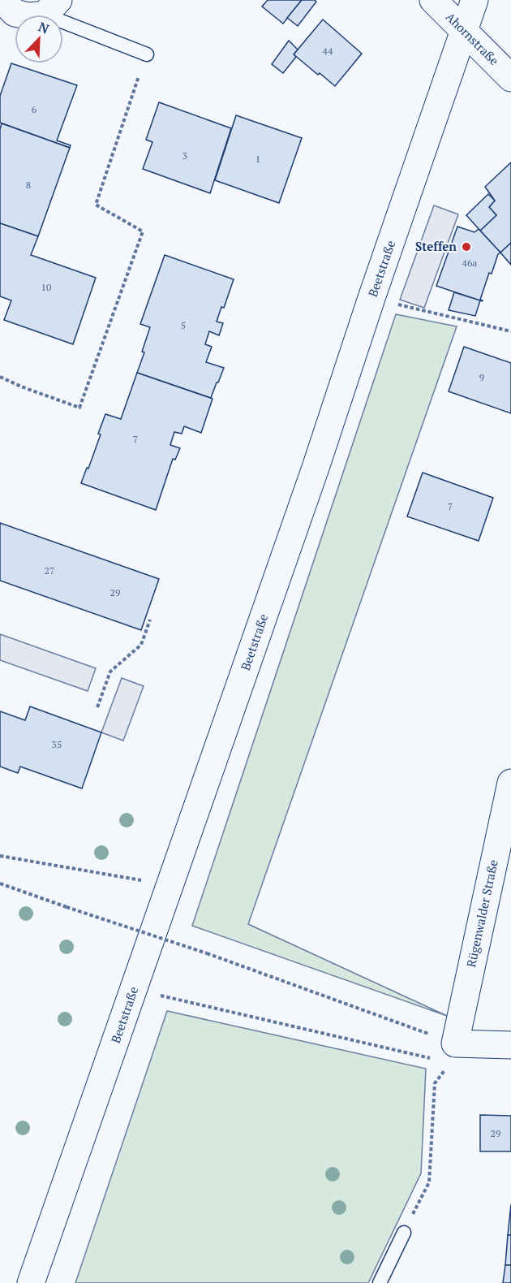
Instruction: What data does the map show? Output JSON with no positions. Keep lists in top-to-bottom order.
{
  "streets": {
    "main road": ["Ahornstraße", "Beetstraße", "Rügenwalder Straße"]
  },
  "crossings": [
    ["Ahornstraße", "Beetstraße"]
  ],
  "places": ["Steffen"],
  "house_numbers": [
    "44",
    "6",
    "3",
    "1",
    "8",
    "46a",
    "10",
    "5",
    "9",
    "7",
    "7",
    "27",
    "29",
    "35",
    "29"
  ],
  "north": "top right"
}
